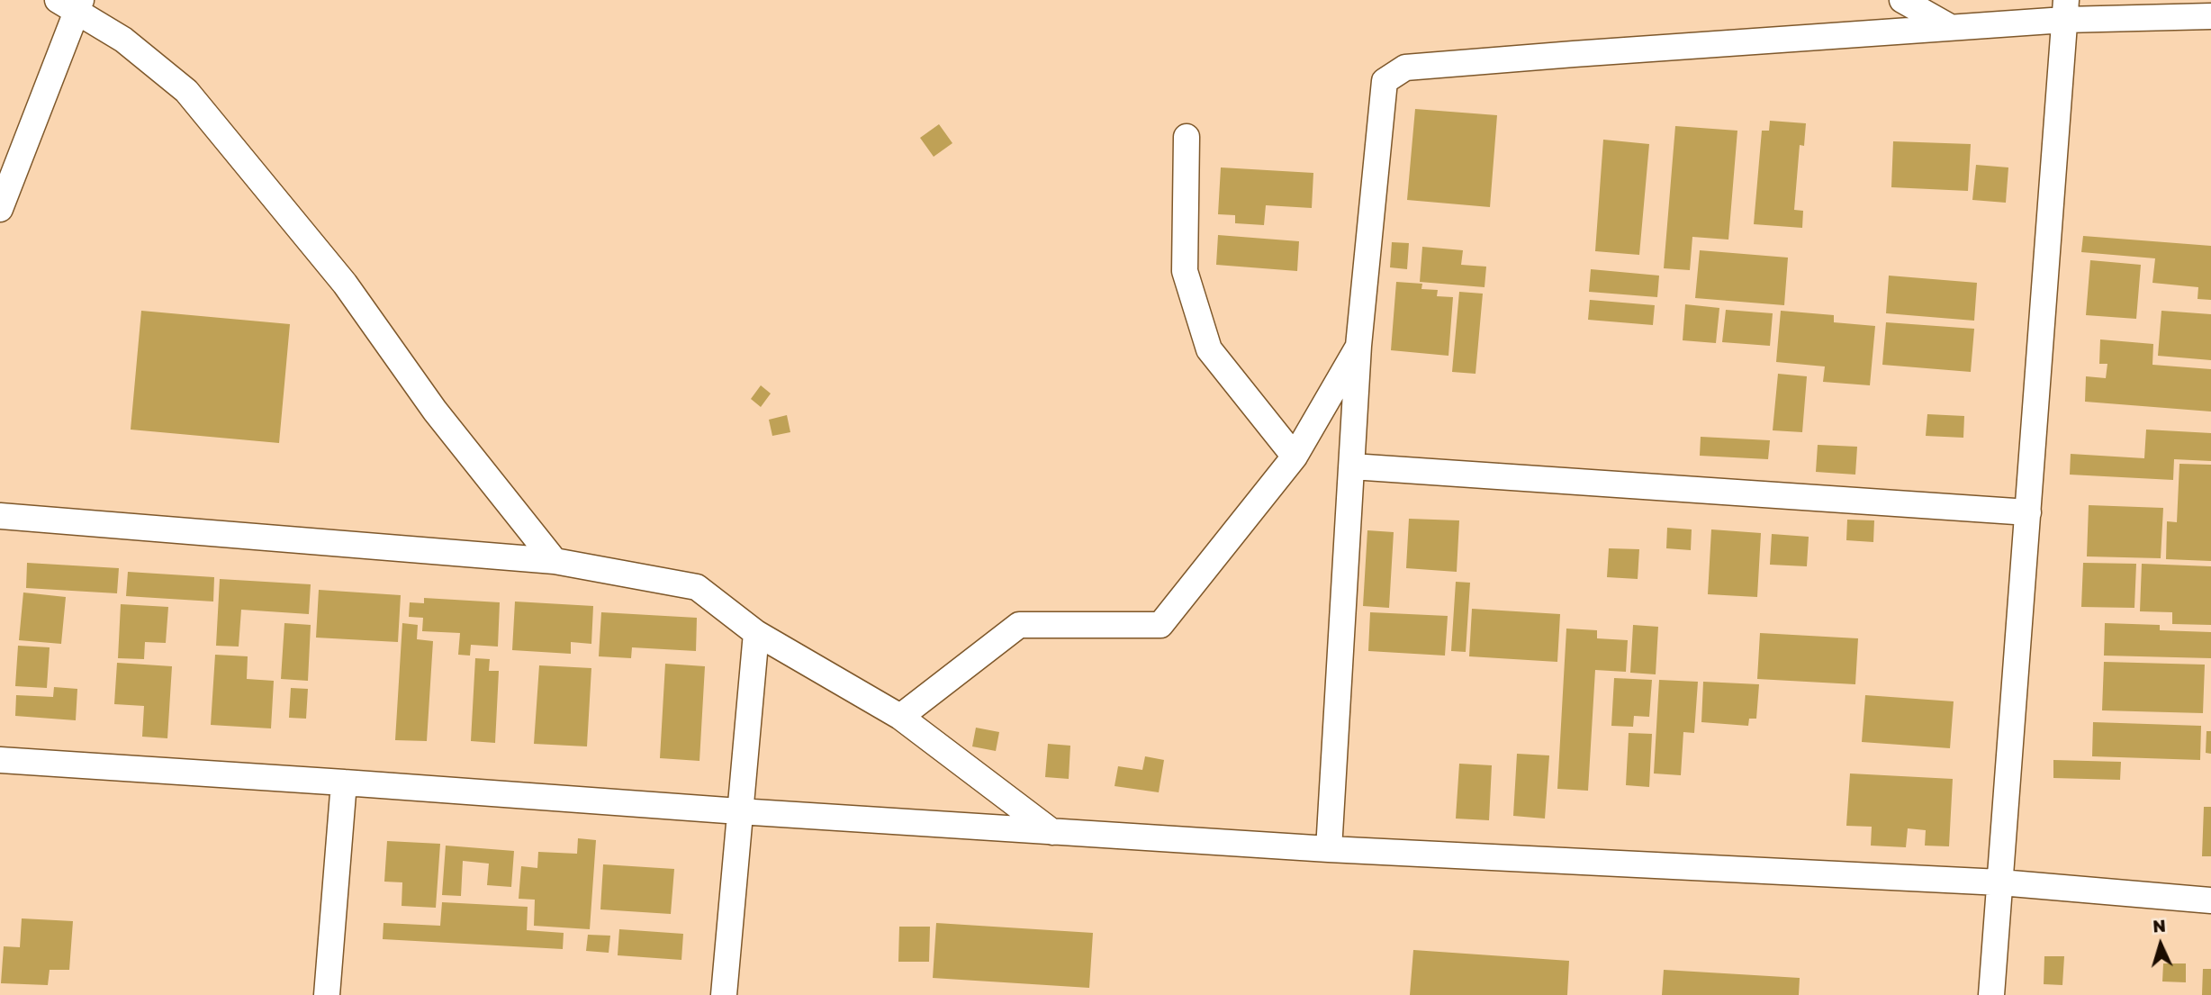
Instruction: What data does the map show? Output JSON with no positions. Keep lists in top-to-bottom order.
{
  "north": "top"
}
